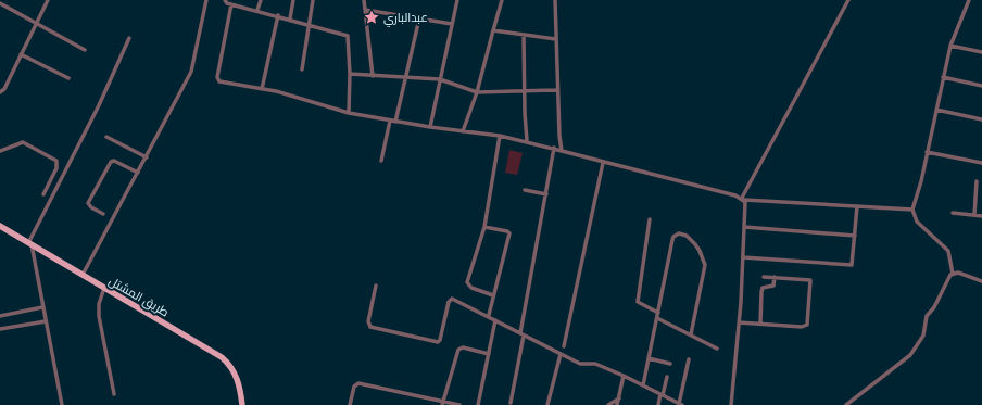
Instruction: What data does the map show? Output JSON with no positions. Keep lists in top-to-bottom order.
{
  "streets": {
    "main road": ["طريق المشتل"]
  },
  "places": {
    "place": ["عبدالباري"]
  }
}
